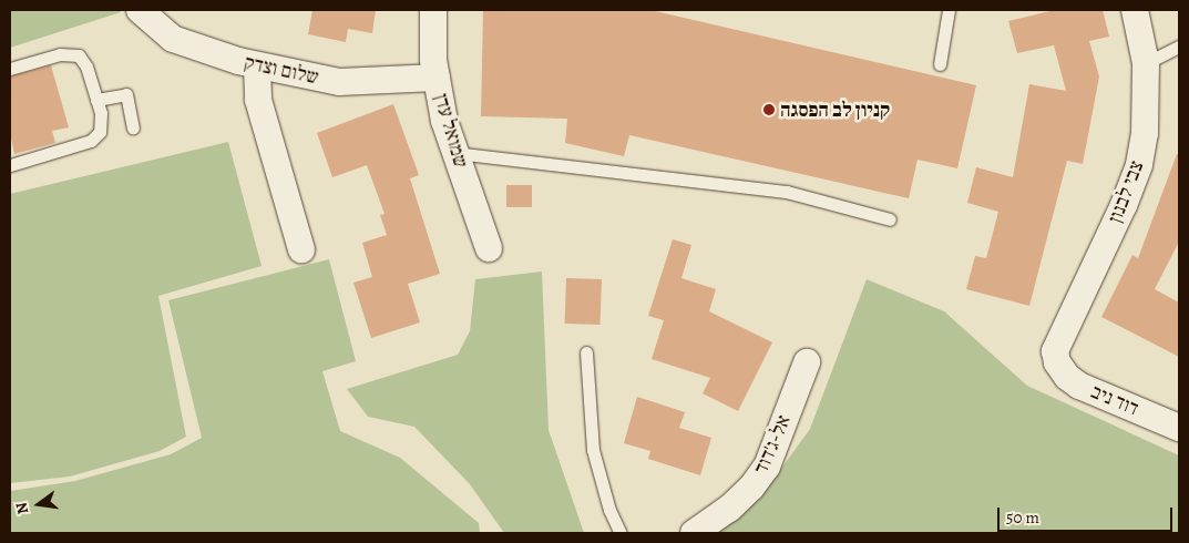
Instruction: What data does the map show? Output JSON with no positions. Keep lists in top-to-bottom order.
{
  "streets": {
    "street": [
      "שלום וצדק",
      "שמואל עדן",
      "צבי לבנון",
      "דוד ניב",
      "אל-ג'דוד"
    ]
  },
  "crossings": [
    ["שלום וצדק", "שמואל עדן"],
    ["צבי לבנון", "דוד ניב"]
  ],
  "places": ["קניון לב הפסגה"],
  "scale_bar": "50 m",
  "north": "left"
}
